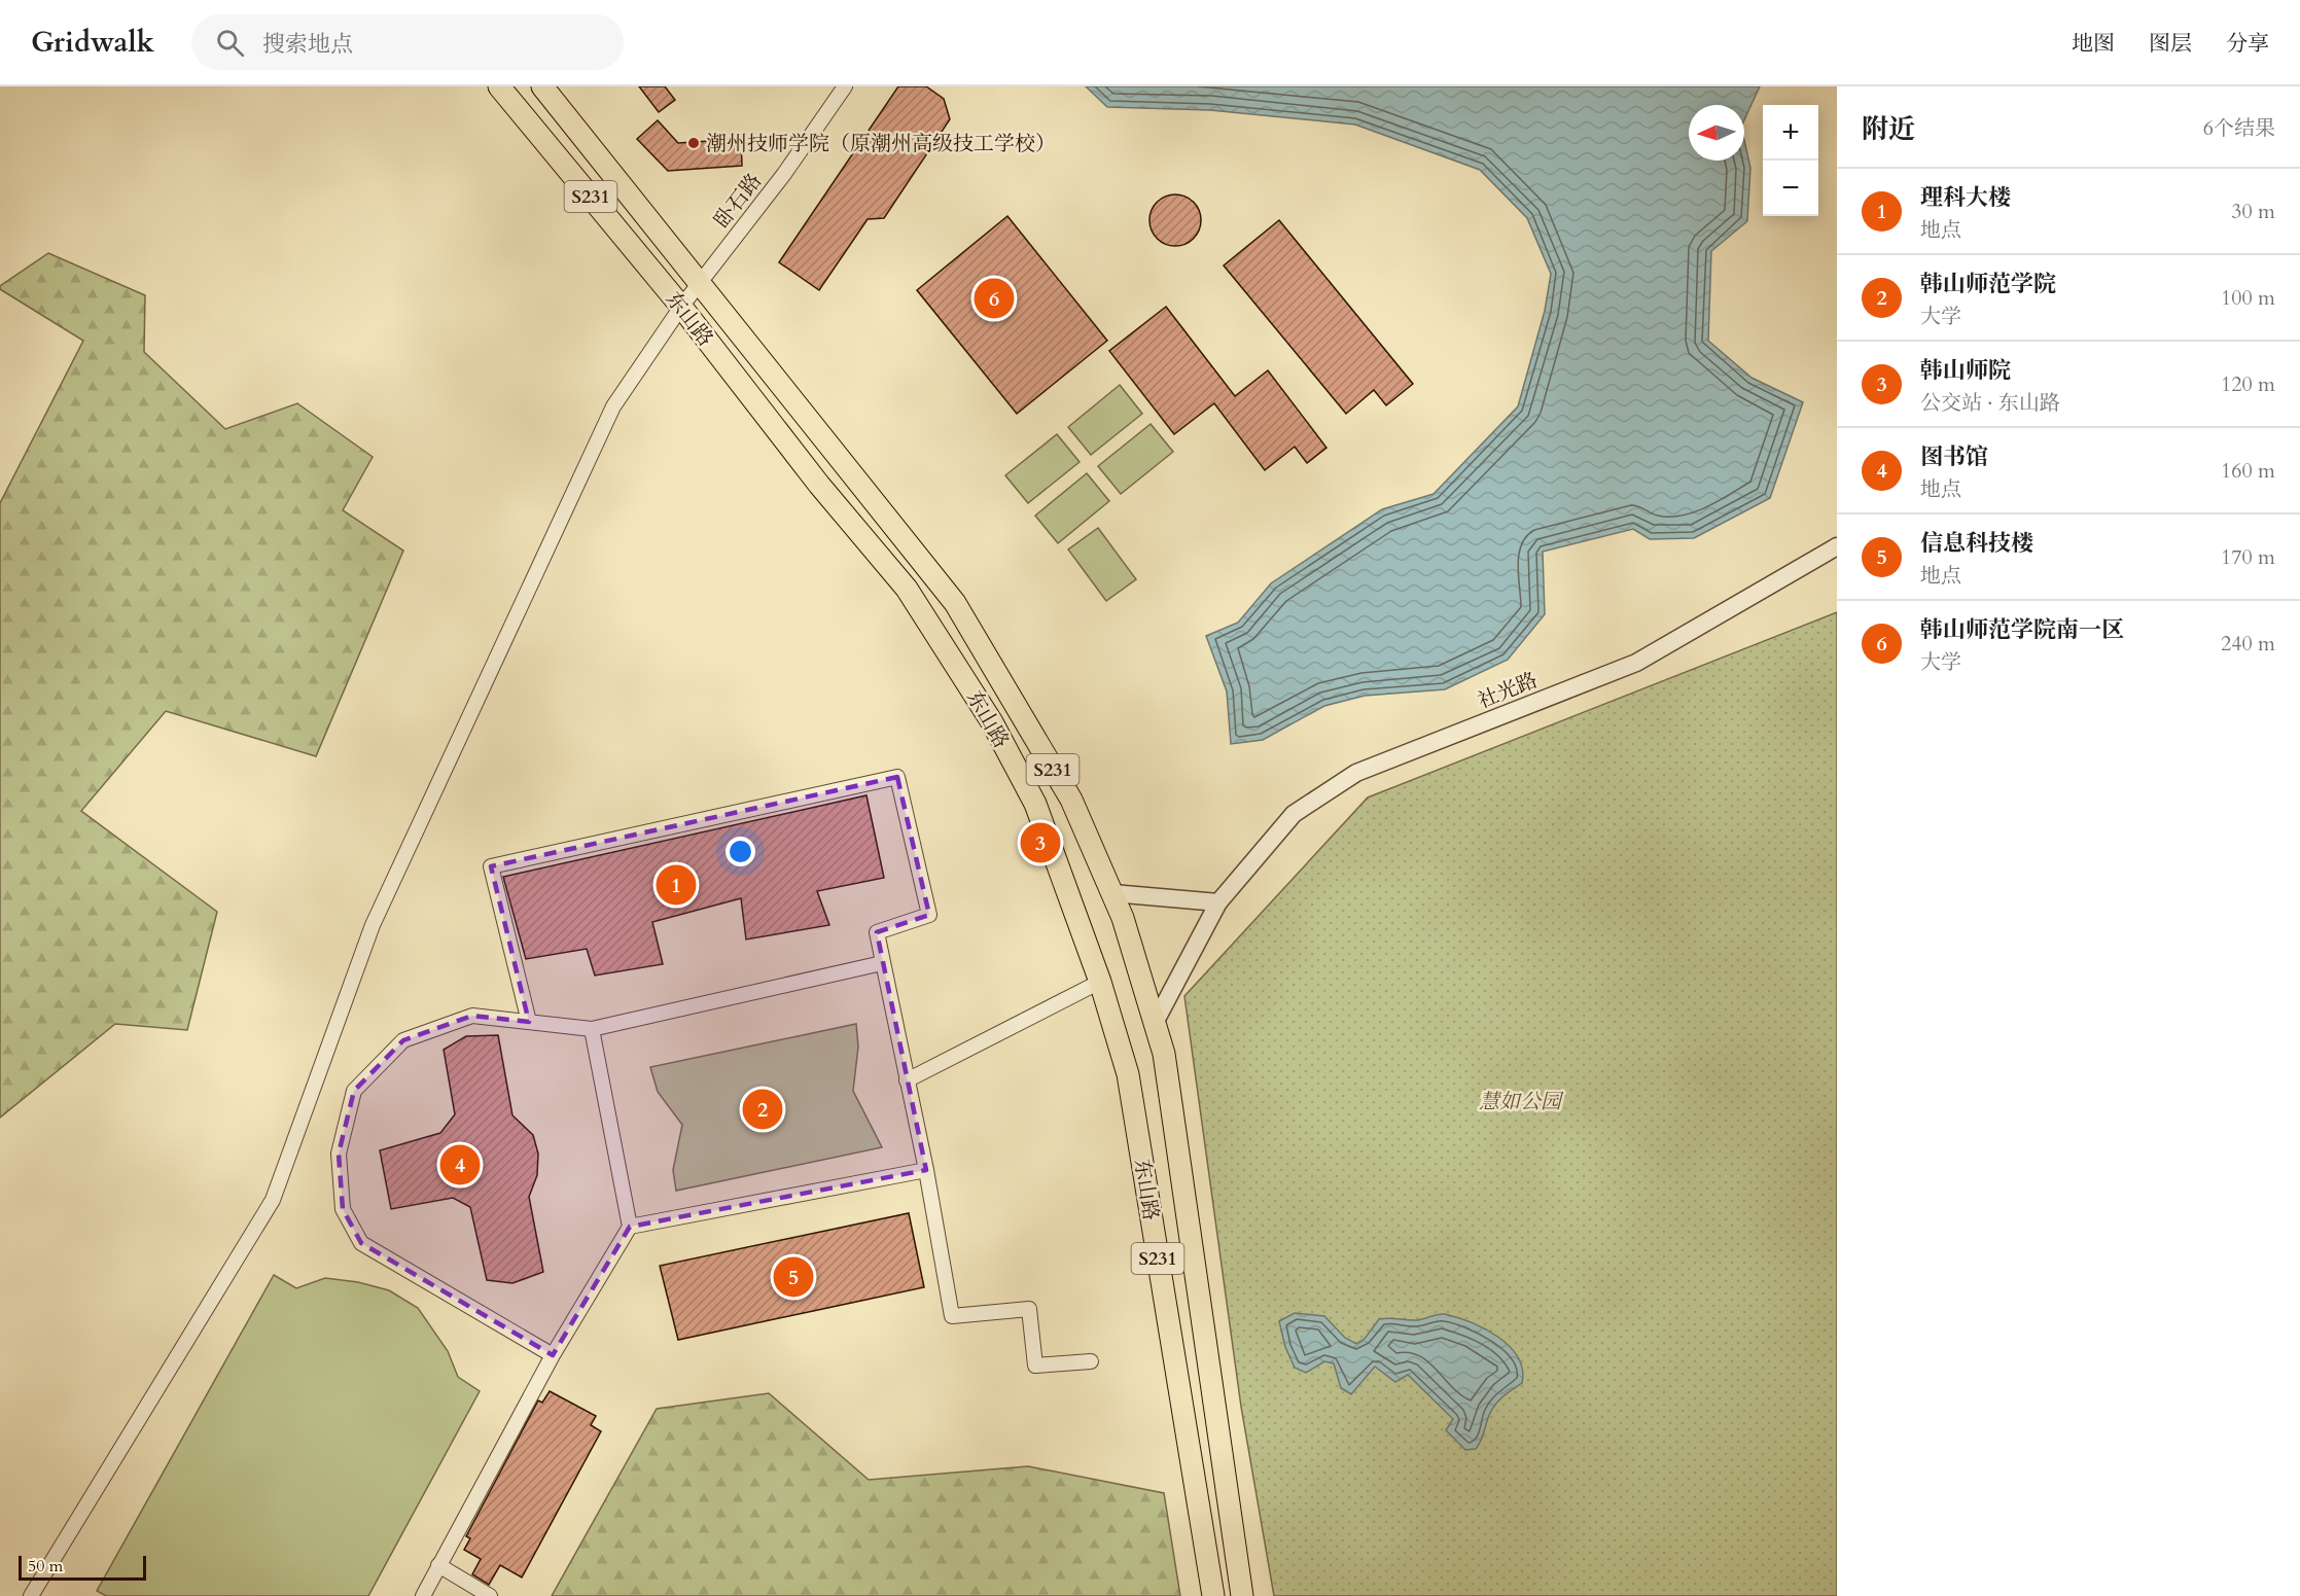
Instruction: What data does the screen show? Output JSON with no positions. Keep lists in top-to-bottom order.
{
  "streets": {
    "main road": ["S231", "东山路"],
    "street": ["卧石路", "社光路"]
  },
  "crossings": [
    ["卧石路", "东山路"],
    ["东山路", "社光路"]
  ],
  "parks": ["慧如公园"],
  "places": ["潮州技师学院（原潮州高级技工学校）"],
  "scale_bar": "50 m",
  "north": "left",
  "page": {
    "header": "Gridwalk",
    "search": "搜索地点",
    "nav": ["地图", "图层", "分享"],
    "heading": ["附近", "6个结果"],
    "map_buttons": ["+", "−"],
    "list": [
      {
        "mark": "1",
        "name": "理科大楼",
        "note": "地点",
        "value": "30 m"
      },
      {
        "mark": "2",
        "name": "韩山师范学院",
        "note": "大学",
        "value": "100 m"
      },
      {
        "mark": "3",
        "name": "韩山师院",
        "note": "公交站 · 东山路",
        "value": "120 m"
      },
      {
        "mark": "4",
        "name": "图书馆",
        "note": "地点",
        "value": "160 m"
      },
      {
        "mark": "5",
        "name": "信息科技楼",
        "note": "地点",
        "value": "170 m"
      },
      {
        "mark": "6",
        "name": "韩山师范学院南一区",
        "note": "大学",
        "value": "240 m"
      }
    ],
    "pins": [
      "6",
      "3",
      "1",
      "2",
      "4",
      "5"
    ],
    "scale": "50 m"
  }
}
